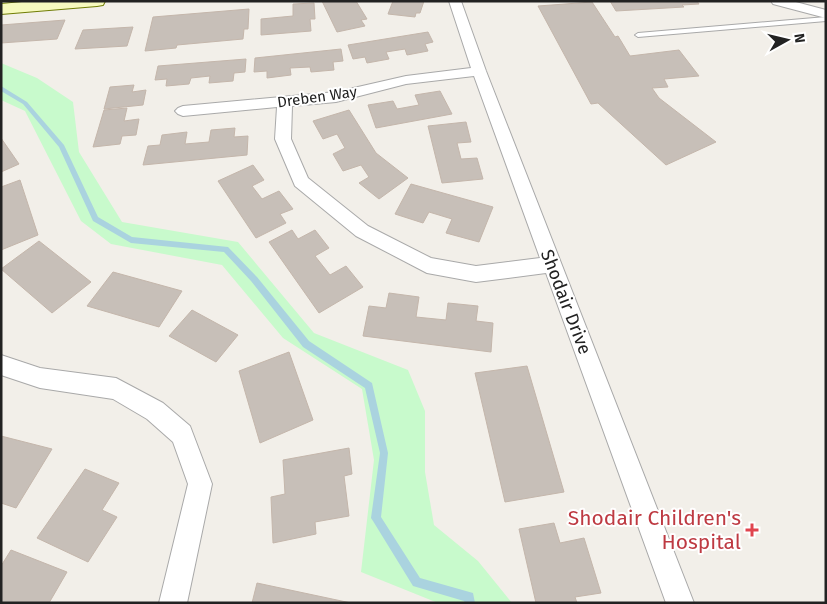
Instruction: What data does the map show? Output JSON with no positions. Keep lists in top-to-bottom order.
{
  "streets": {
    "street": ["Dreben Way", "Shodair Drive"]
  },
  "crossings": [
    ["Dreben Way", "Shodair Drive"]
  ],
  "places": {
    "health": ["Shodair Children's Hospital"]
  },
  "north": "right"
}
